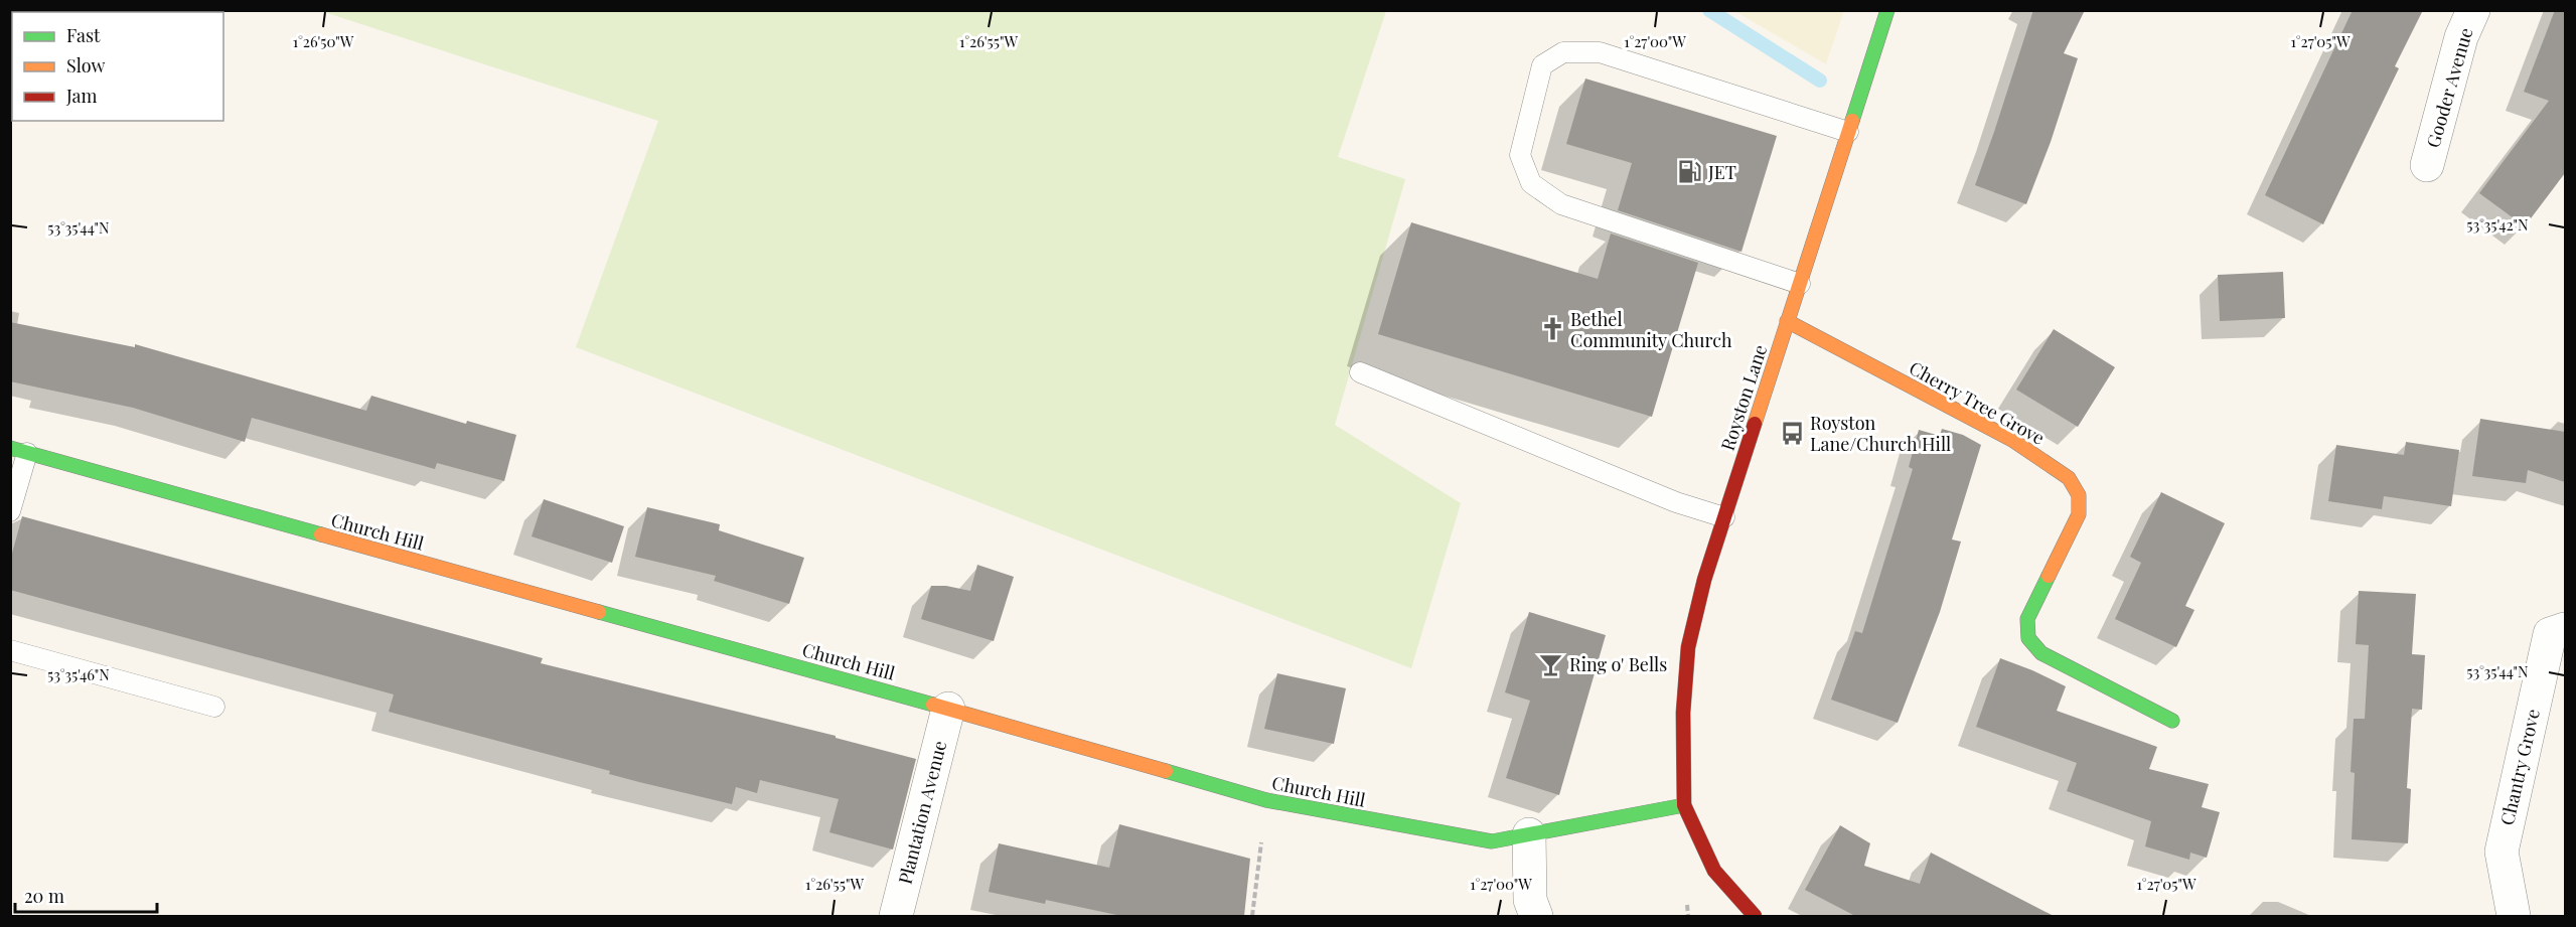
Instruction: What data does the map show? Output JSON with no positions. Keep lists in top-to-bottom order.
{
  "streets": {
    "street": [
      "Gooder Avenue",
      "Royston Lane",
      "Cherry Tree Grove",
      "Church Hill",
      "Chantry Grove",
      "Plantation Avenue"
    ]
  },
  "crossings": [
    ["Royston Lane", "Cherry Tree Grove"],
    ["Royston Lane", "Church Hill"],
    ["Church Hill", "Plantation Avenue"]
  ],
  "places": {
    "fuel station": ["JET"],
    "church": ["Bethel Community Church"],
    "bus stop": ["Royston Lane/Church Hill"],
    "bar": ["Ring o' Bells"]
  },
  "legend": ["Fast", "Slow", "Jam"],
  "scale_bar": "20 m",
  "coordinates": [
    "1°26'50\"W",
    "1°26'55\"W",
    "1°27'00\"W",
    "1°27'05\"W",
    "53°35'42\"N",
    "53°35'44\"N",
    "53°35'46\"N"
  ]
}
